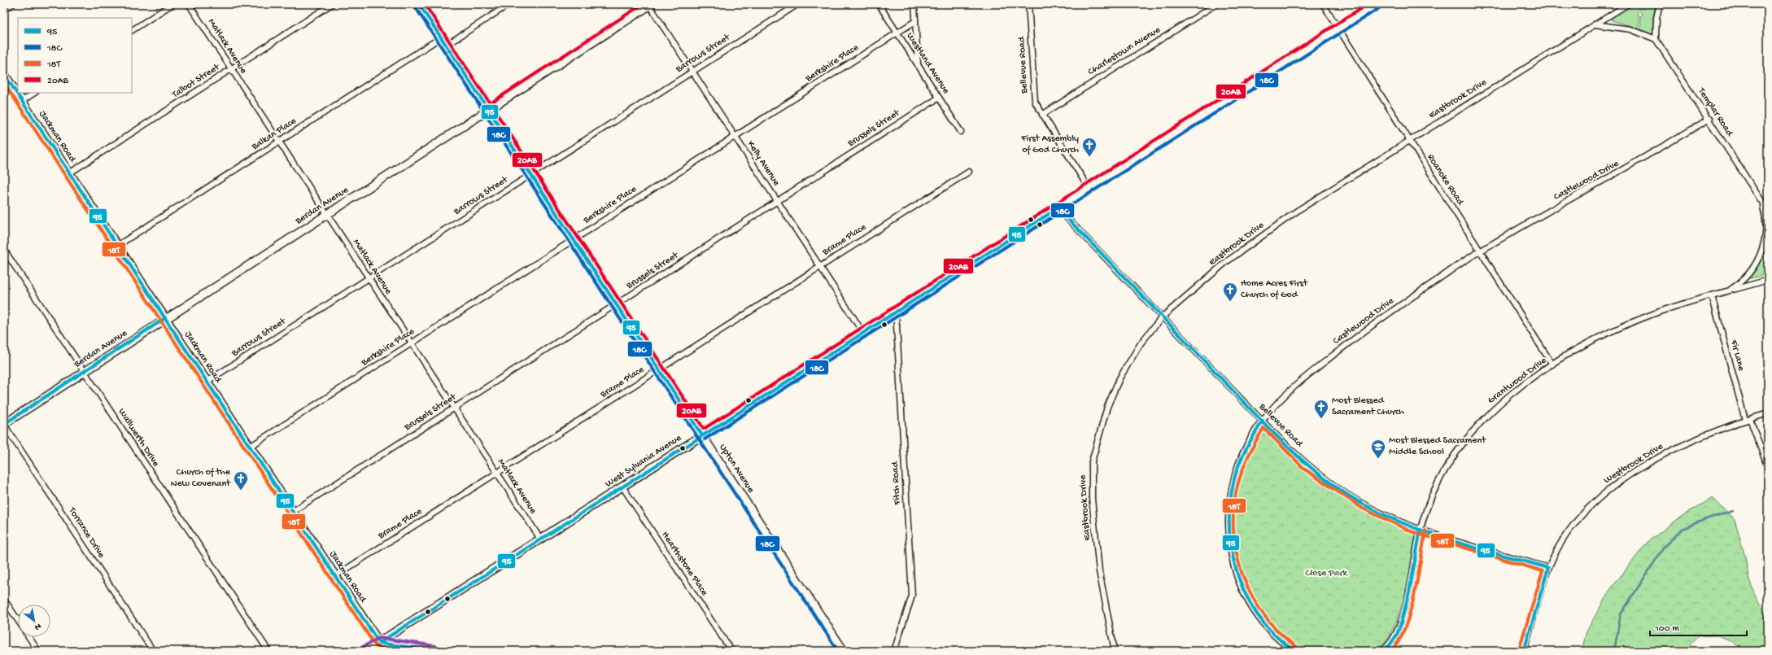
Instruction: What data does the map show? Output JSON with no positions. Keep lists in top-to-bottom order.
{
  "streets": {
    "street": [
      "Matlack Avenue",
      "Charlestown Avenue",
      "Barrows Street",
      "Berkshire Place",
      "Westland Avenue",
      "Bellevue Road",
      "Talbot Street",
      "Eastbrook Drive",
      "Templar Road",
      "Brussels Street",
      "Balkan Place",
      "Jackman Road",
      "Kelly Avenue",
      "Roanoke Road",
      "Castlewood Drive",
      "Berdan Avenue",
      "Brame Place",
      "Fir Lane",
      "Grantwood Drive",
      "Wallwerth Drive",
      "West Sylvania Avenue",
      "Westbrook Drive",
      "Upton Avenue",
      "Fitch Road",
      "Torrance Drive",
      "Hearthstone Place"
    ]
  },
  "crossings": [
    ["Matlack Avenue", "Barrows Street"],
    ["Matlack Avenue", "Berkshire Place"],
    ["Matlack Avenue", "Talbot Street"],
    ["Matlack Avenue", "Brussels Street"],
    ["Matlack Avenue", "Balkan Place"],
    ["Matlack Avenue", "Berdan Avenue"],
    ["Matlack Avenue", "Brame Place"],
    ["Matlack Avenue", "West Sylvania Avenue"],
    ["Charlestown Avenue", "Bellevue Road"],
    ["Barrows Street", "Jackman Road"],
    ["Barrows Street", "Kelly Avenue"],
    ["Barrows Street", "Upton Avenue"],
    ["Berkshire Place", "Westland Avenue"],
    ["Berkshire Place", "Jackman Road"],
    ["Berkshire Place", "Kelly Avenue"],
    ["Berkshire Place", "Upton Avenue"],
    ["Westland Avenue", "Brussels Street"],
    ["Bellevue Road", "Eastbrook Drive"],
    ["Bellevue Road", "Castlewood Drive"],
    ["Bellevue Road", "Grantwood Drive"],
    ["Bellevue Road", "West Sylvania Avenue"],
    ["Bellevue Road", "Westbrook Drive"],
    ["Talbot Street", "Jackman Road"],
    ["Eastbrook Drive", "Roanoke Road"],
    ["Templar Road", "Castlewood Drive"],
    ["Templar Road", "Grantwood Drive"],
    ["Brussels Street", "Jackman Road"],
    ["Brussels Street", "Kelly Avenue"],
    ["Brussels Street", "Upton Avenue"],
    ["Balkan Place", "Jackman Road"],
    ["Balkan Place", "Upton Avenue"],
    ["Jackman Road", "Berdan Avenue"],
    ["Jackman Road", "Brame Place"],
    ["Jackman Road", "West Sylvania Avenue"],
    ["Kelly Avenue", "Berdan Avenue"],
    ["Kelly Avenue", "Brame Place"],
    ["Kelly Avenue", "West Sylvania Avenue"],
    ["Roanoke Road", "Castlewood Drive"],
    ["Roanoke Road", "Grantwood Drive"],
    ["Roanoke Road", "West Sylvania Avenue"],
    ["Berdan Avenue", "Wallwerth Drive"],
    ["Berdan Avenue", "Upton Avenue"],
    ["Berdan Avenue", "Torrance Drive"],
    ["Brame Place", "Upton Avenue"],
    ["Fir Lane", "Grantwood Drive"],
    ["Fir Lane", "Westbrook Drive"],
    ["West Sylvania Avenue", "Upton Avenue"],
    ["West Sylvania Avenue", "Fitch Road"],
    ["West Sylvania Avenue", "Hearthstone Place"]
  ],
  "parks": ["Close Park"],
  "places": {
    "church": [
      "First Assembly of God Church",
      "Home Acres First Church of God",
      "Most Blessed Sacrament Church",
      "Church of the New Covenant"
    ],
    "school or university": ["Most Blessed Sacrament Middle School"]
  },
  "lines": [
    "transit line 95",
    "transit line 20AB",
    "transit line 18C",
    "transit line 18T"
  ],
  "legend": [
    "95",
    "18C",
    "18T",
    "20AB"
  ],
  "scale_bar": "100 m",
  "north": "bottom right"
}
